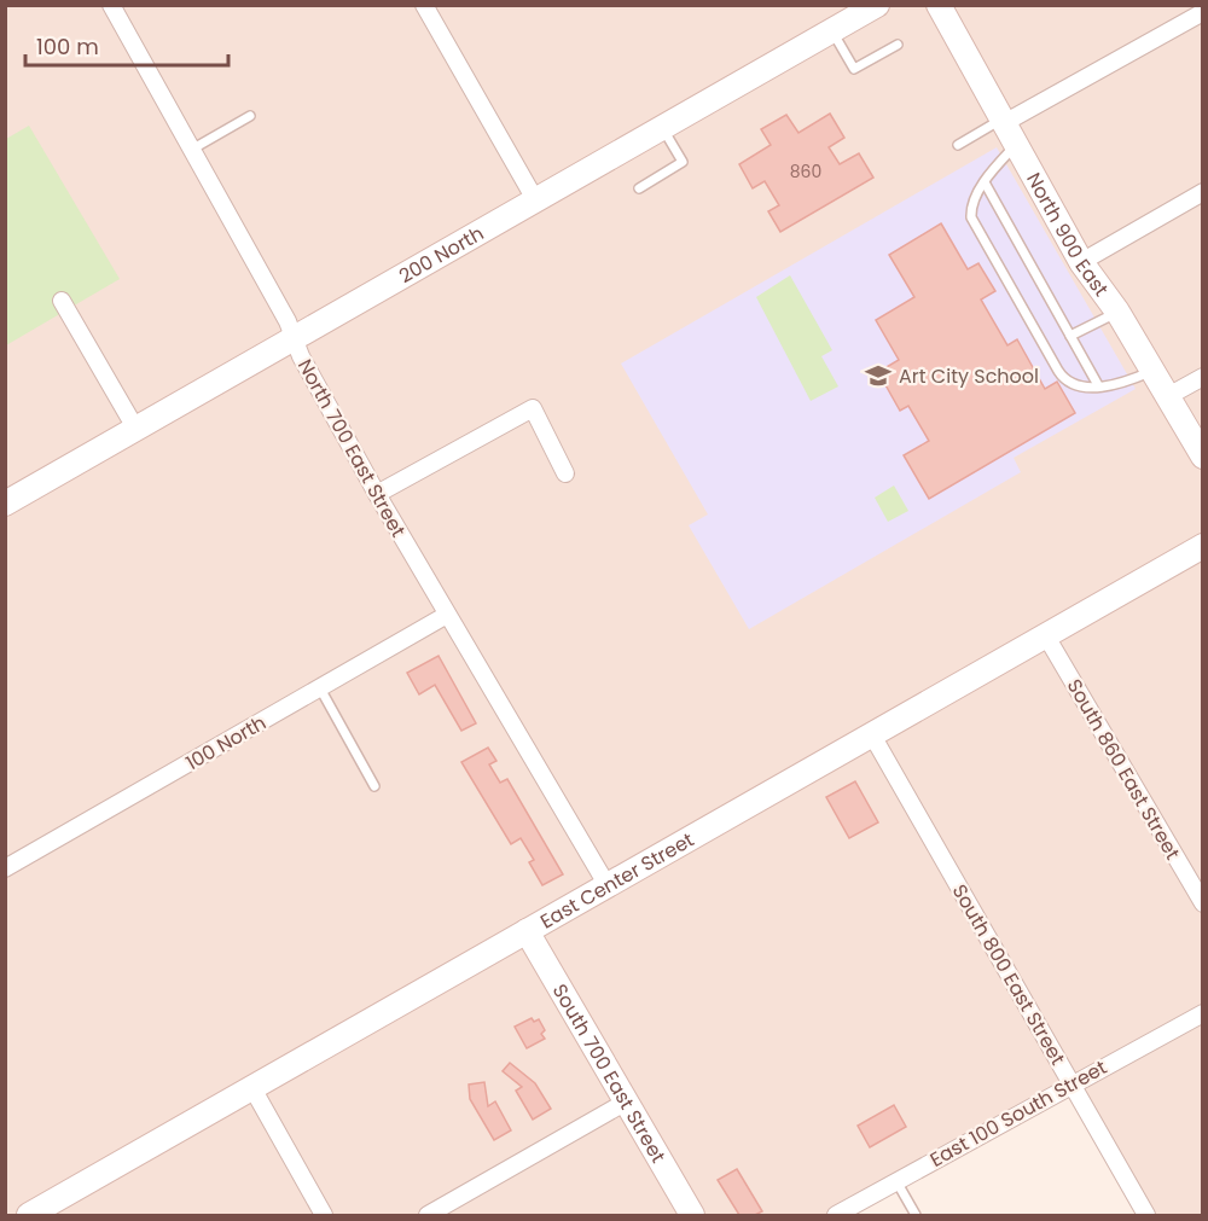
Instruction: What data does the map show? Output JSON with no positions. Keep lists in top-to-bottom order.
{
  "streets": {
    "street": [
      "North 900 East",
      "200 North",
      "North 700 East Street",
      "100 North",
      "South 860 East Street",
      "East Center Street",
      "South 800 East Street",
      "South 700 East Street",
      "East 100 South Street"
    ]
  },
  "crossings": [
    ["200 North", "North 700 East Street"],
    ["North 700 East Street", "100 North"],
    ["North 700 East Street", "East Center Street"],
    ["South 860 East Street", "East Center Street"],
    ["East Center Street", "South 800 East Street"],
    ["East Center Street", "South 700 East Street"],
    ["South 800 East Street", "East 100 South Street"]
  ],
  "places": {
    "school or university": ["Art City School"]
  },
  "house_numbers": ["860"],
  "scale_bar": "100 m"
}
